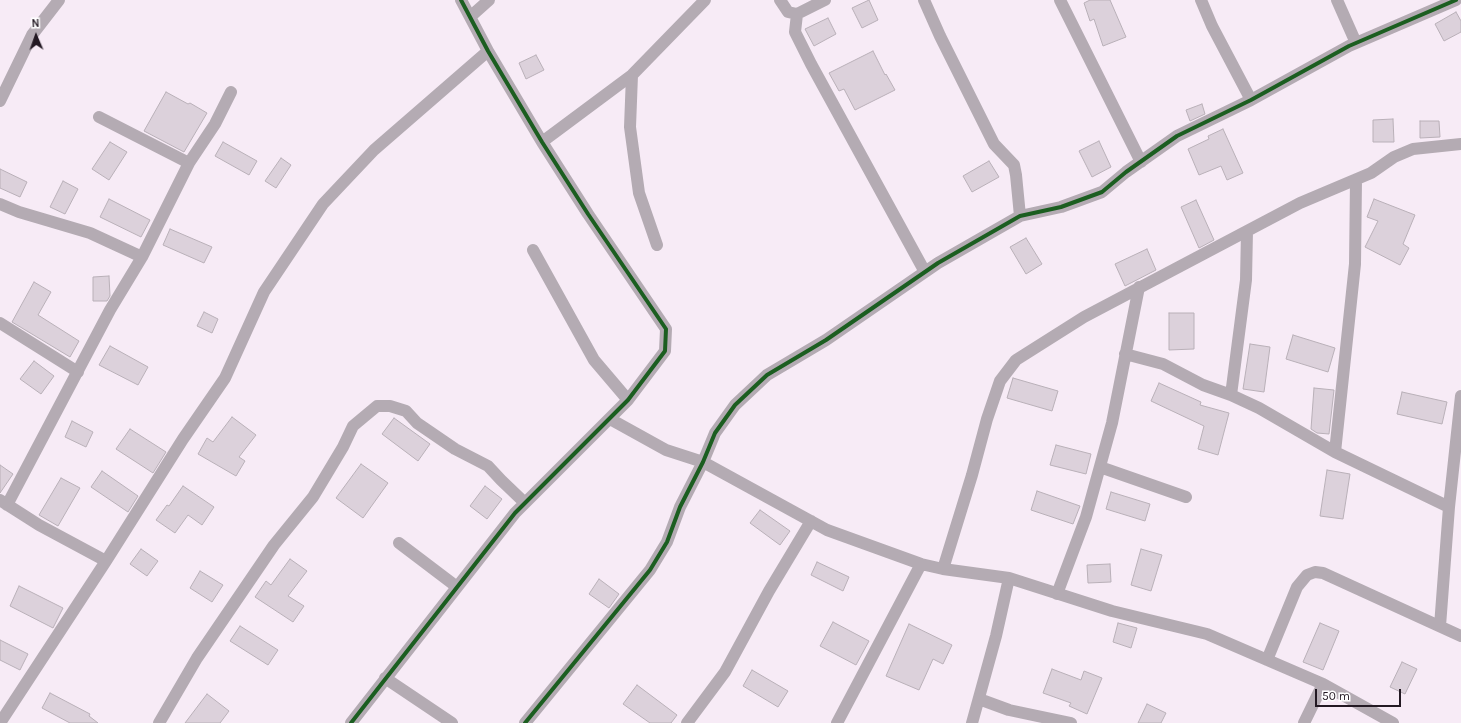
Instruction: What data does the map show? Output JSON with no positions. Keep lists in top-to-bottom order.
{
  "scale_bar": "50 m",
  "north": "top"
}
